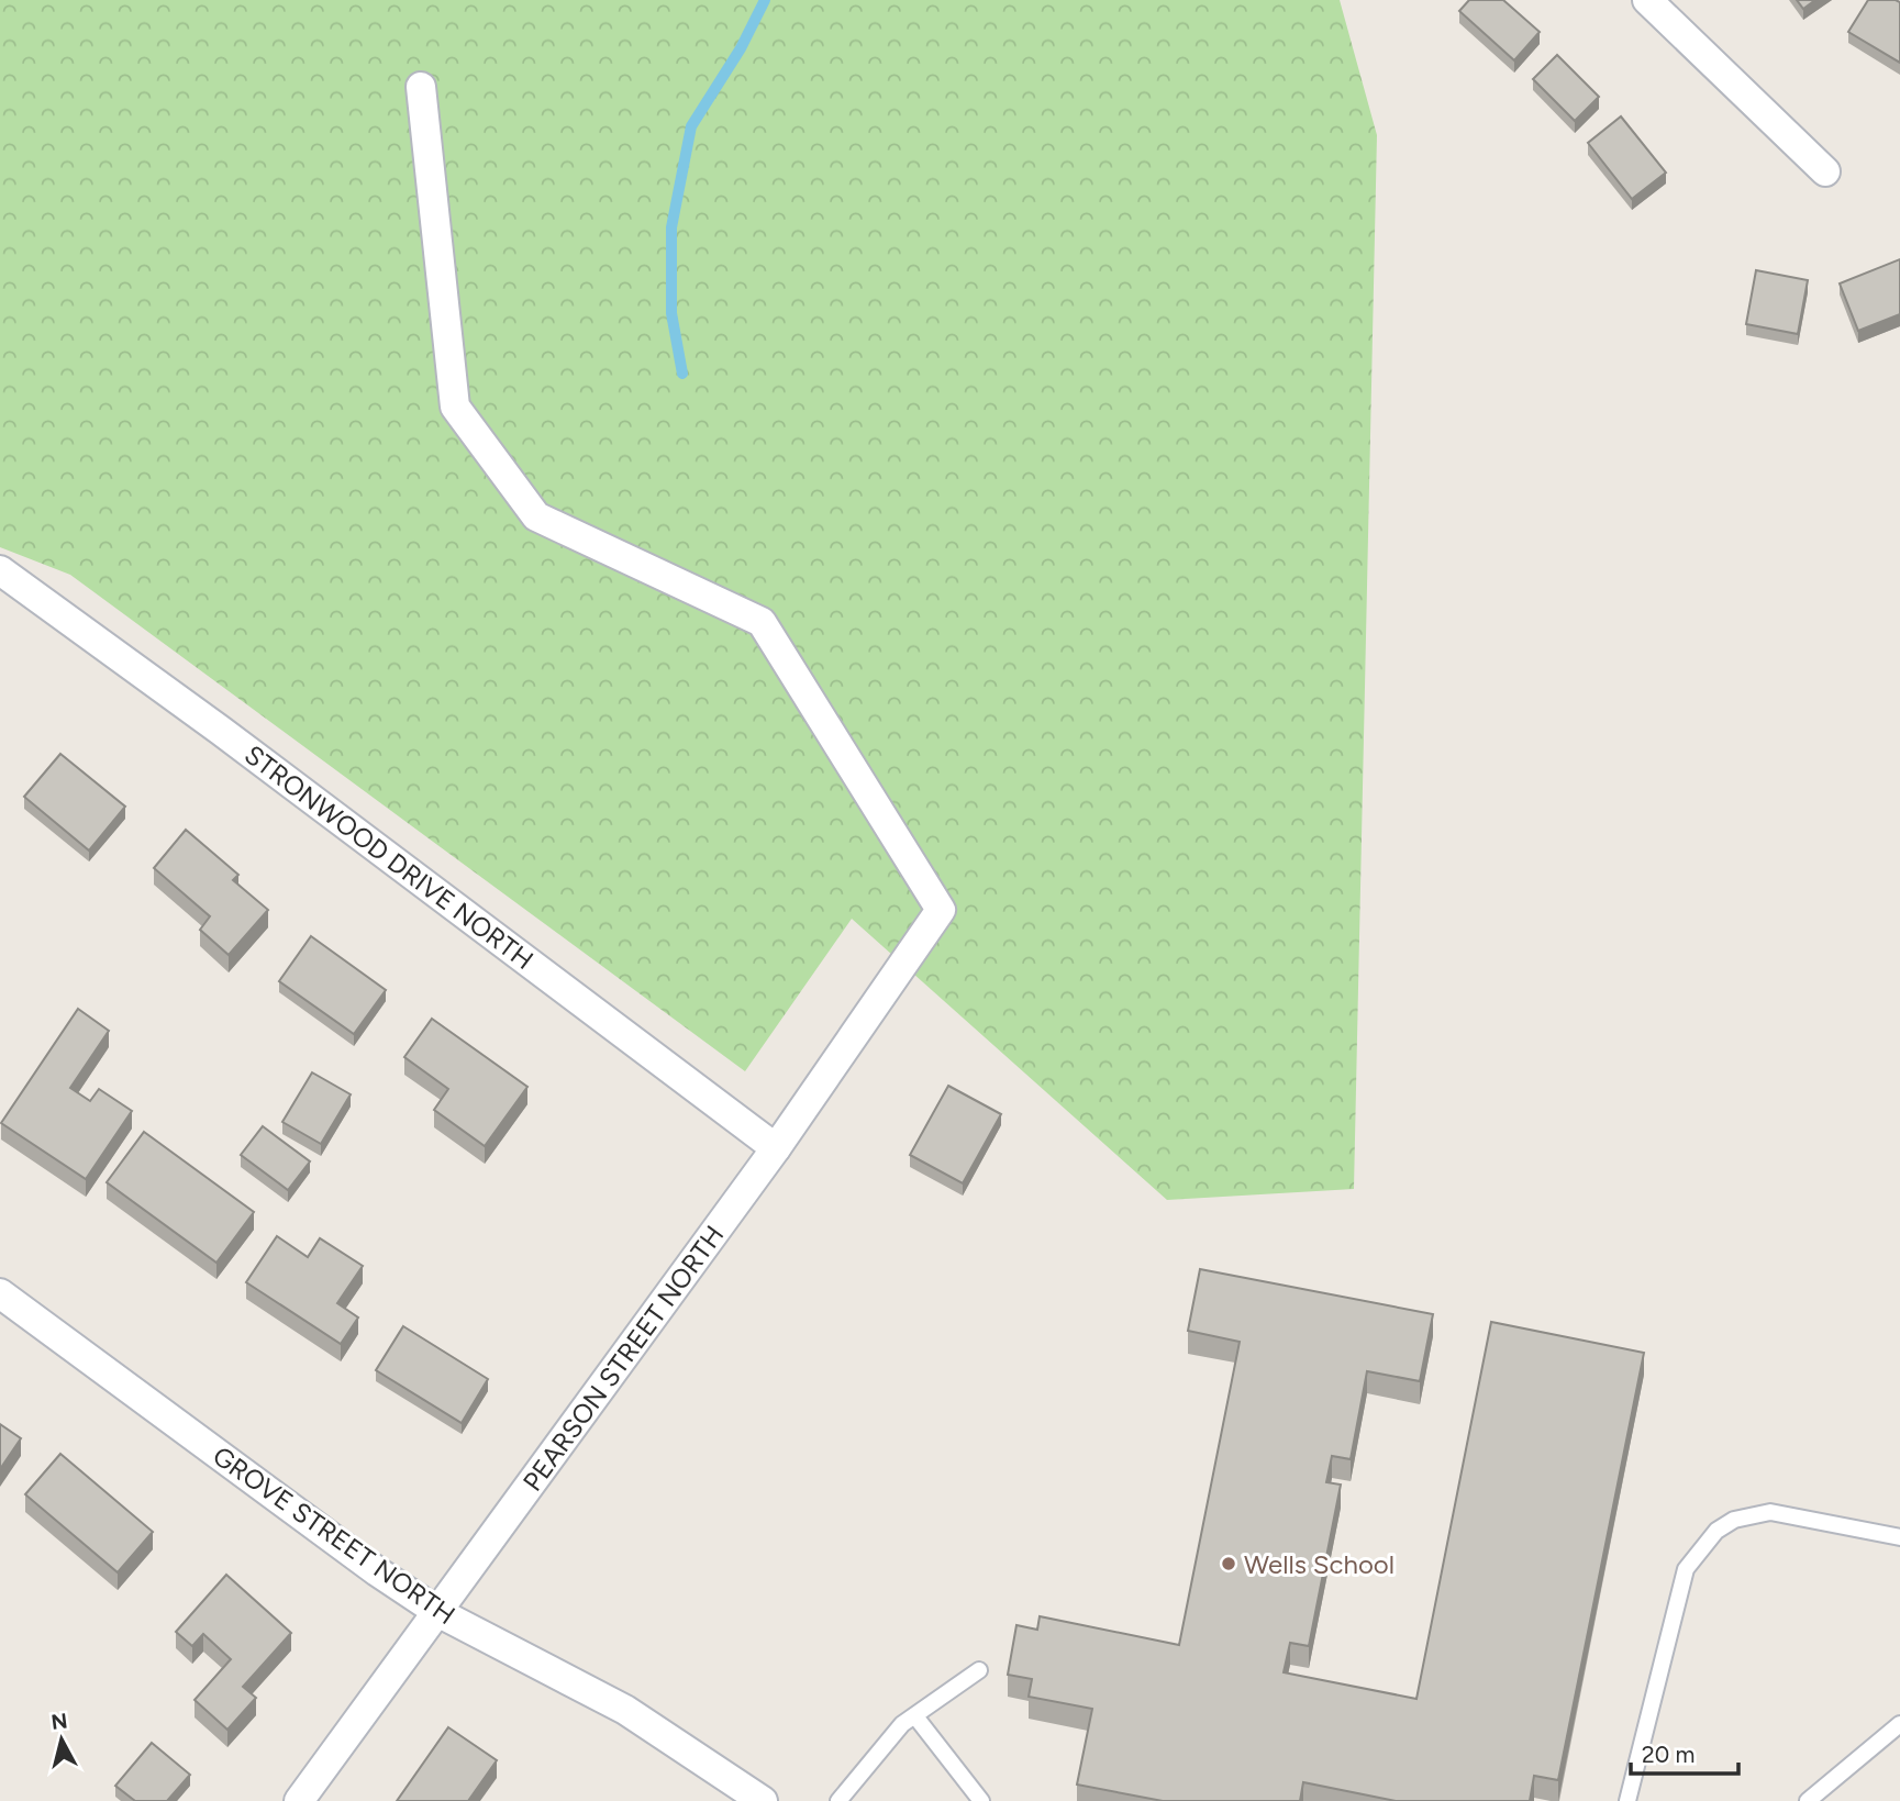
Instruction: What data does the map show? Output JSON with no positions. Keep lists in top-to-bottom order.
{
  "streets": {
    "street": ["STRONWOOD DRIVE NORTH", "PEARSON STREET NORTH", "GROVE STREET NORTH"]
  },
  "crossings": [
    ["STRONWOOD DRIVE NORTH", "PEARSON STREET NORTH"],
    ["PEARSON STREET NORTH", "GROVE STREET NORTH"]
  ],
  "places": ["Wells School"],
  "scale_bar": "20 m",
  "north": "top"
}
